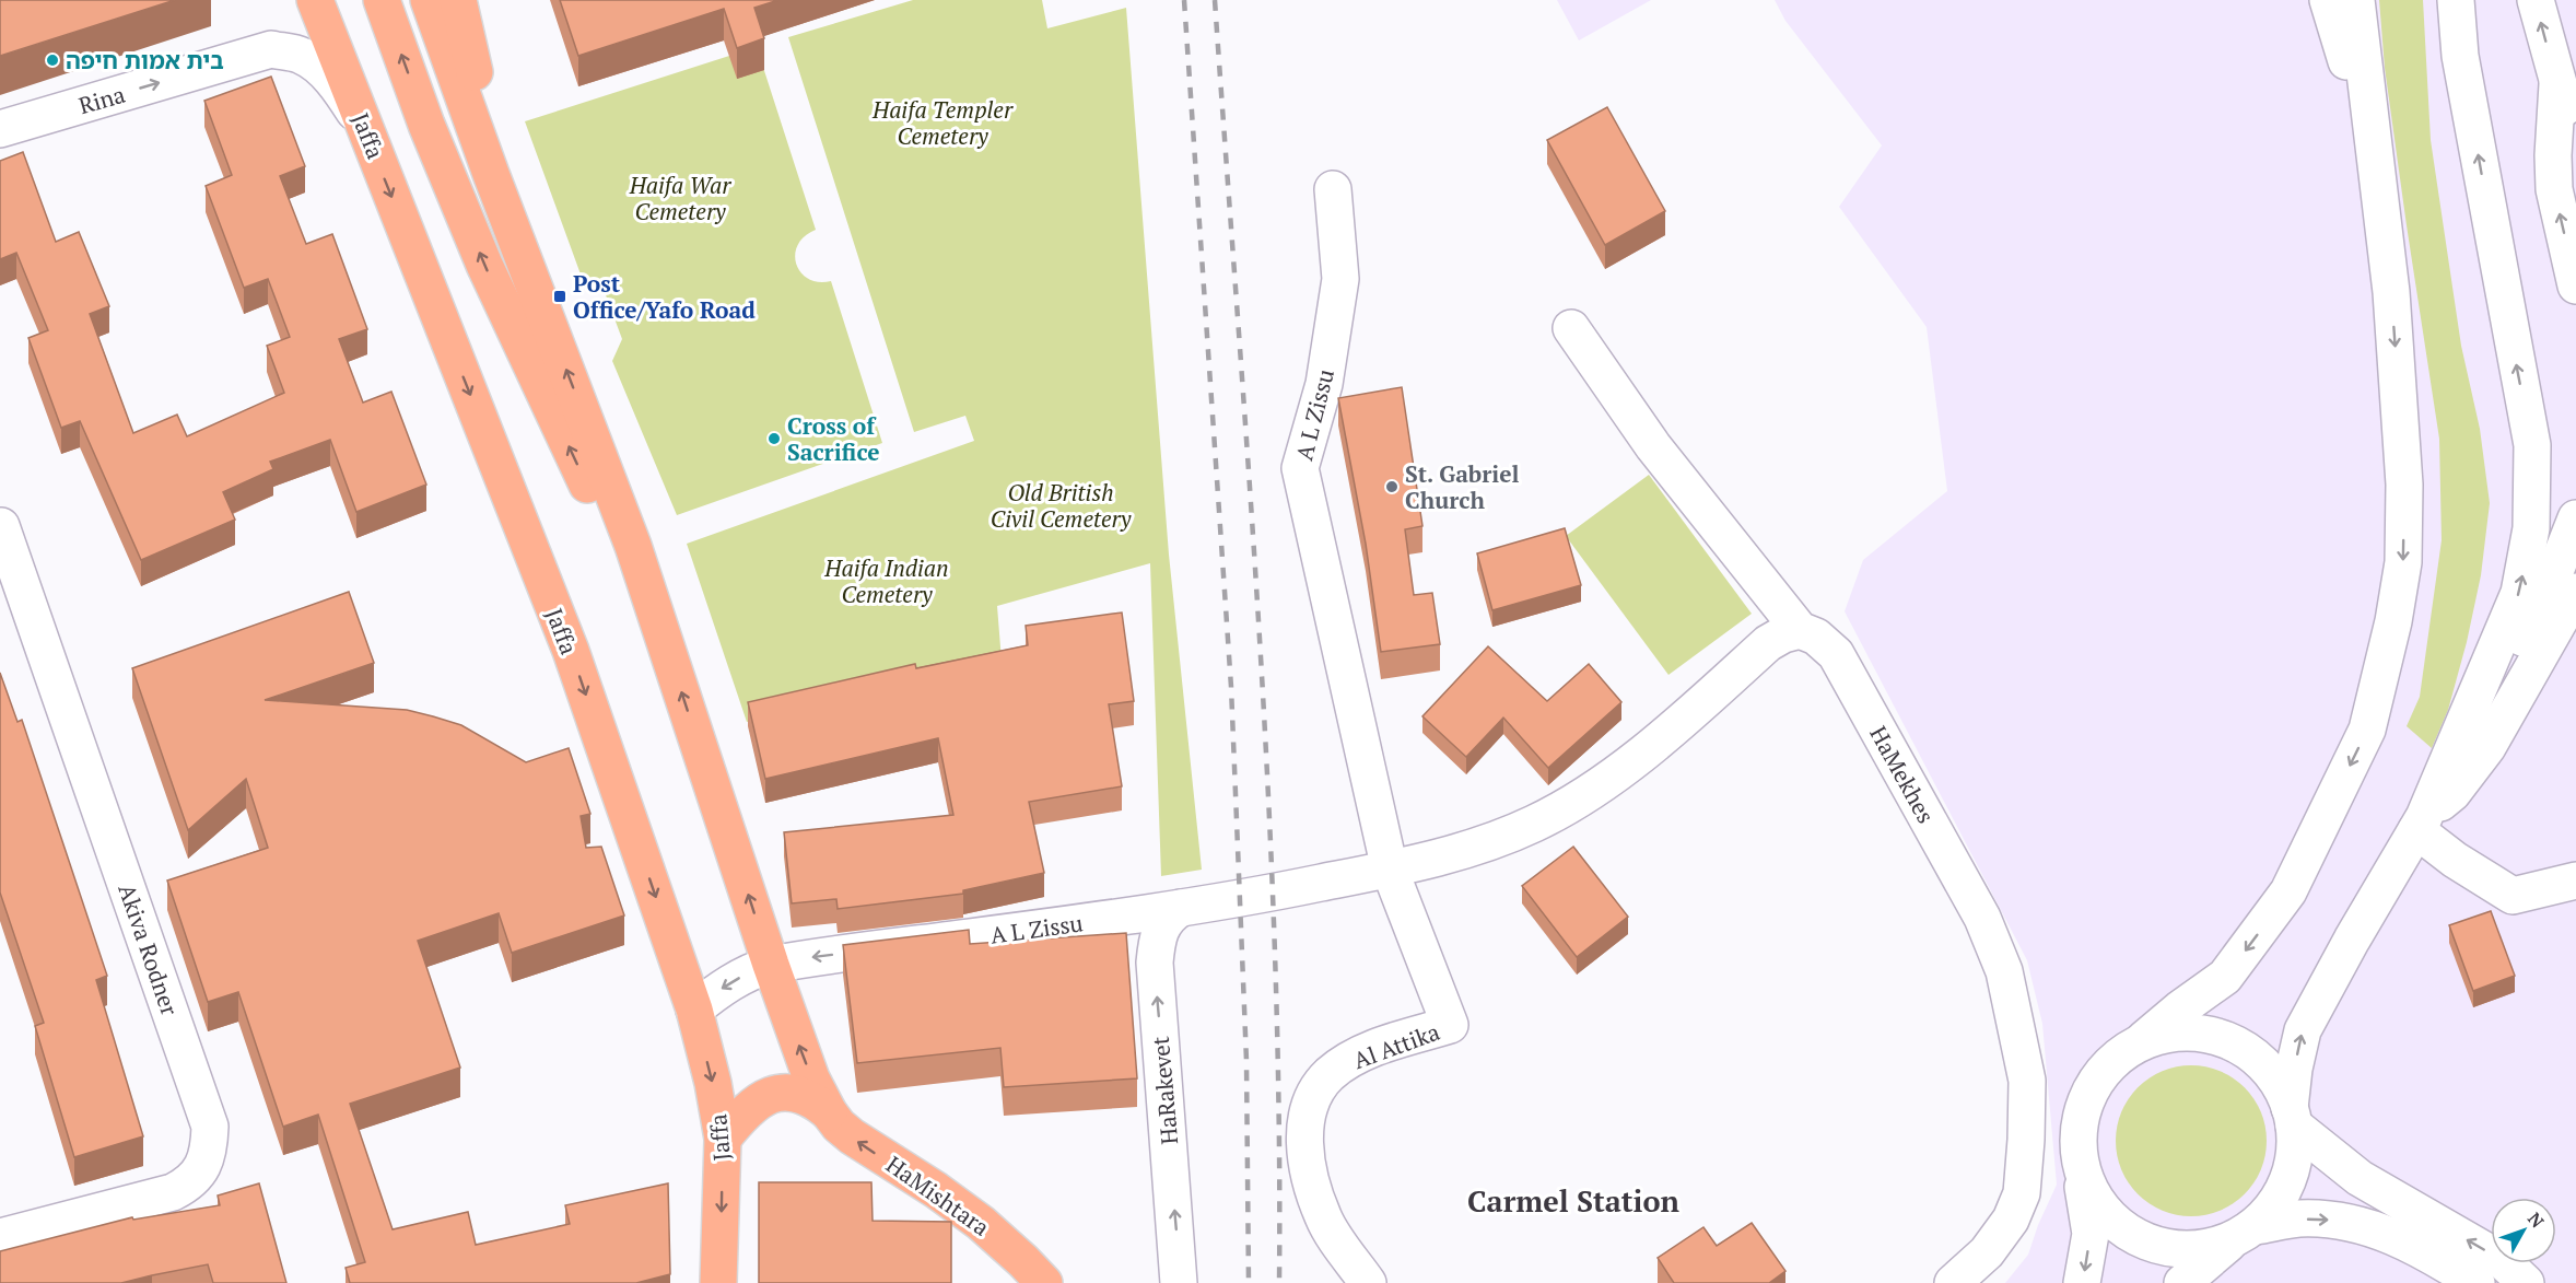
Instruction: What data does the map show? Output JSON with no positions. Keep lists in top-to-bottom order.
{
  "streets": {
    "highway": ["Jaffa", "HaMishtara"],
    "street": [
      "Rina",
      "A L Zissu",
      "HaMekhes",
      "Akiva Rodner",
      "Al Attika",
      "HaRakevet"
    ]
  },
  "crossings": [
    ["Rina", "Jaffa"],
    ["Jaffa", "A L Zissu"],
    ["A L Zissu", "HaMekhes"],
    ["A L Zissu", "Al Attika"],
    ["A L Zissu", "HaRakevet"]
  ],
  "one_way": ["Rina", "HaRakevet", "HaMishtara"],
  "districts": ["Carmel Station"],
  "parks": [
    "Haifa Templer Cemetery",
    "Haifa War Cemetery",
    "Old British Civil Cemetery",
    "Haifa Indian Cemetery"
  ],
  "places": {
    "other": ["בית אמות חיפה", "Cross of Sacrifice", "St. Gabriel Church"],
    "transit": ["Post Office/Yafo Road"]
  },
  "north": "top right"
}
